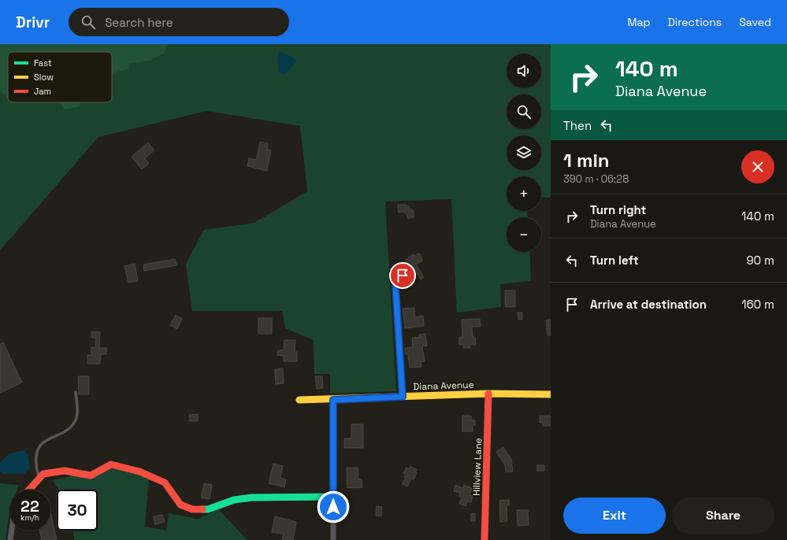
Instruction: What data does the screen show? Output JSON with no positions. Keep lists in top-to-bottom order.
{
  "streets": {
    "street": ["Diana Avenue", "Hillview Lane"]
  },
  "crossings": [
    ["Diana Avenue", "Hillview Lane"]
  ],
  "legend": ["Fast", "Slow", "Jam"],
  "page": {
    "header": "Drivr",
    "search": "Search here",
    "nav": ["Map", "Directions", "Saved"],
    "turn": ["140 m", "Diana Avenue"],
    "map_buttons": ["+", "−"],
    "then": "Then",
    "heading": ["1 min", "390 m · 06:28"],
    "list": [
      {
        "name": "Turn right",
        "note": "Diana Avenue",
        "value": "140 m"
      },
      {
        "name": "Turn left",
        "value": "90 m"
      },
      {
        "name": "Arrive at destination",
        "value": "160 m"
      }
    ],
    "speed": "22 km/h",
    "limit": "30",
    "buttons": ["Exit", "Share"]
  }
}
